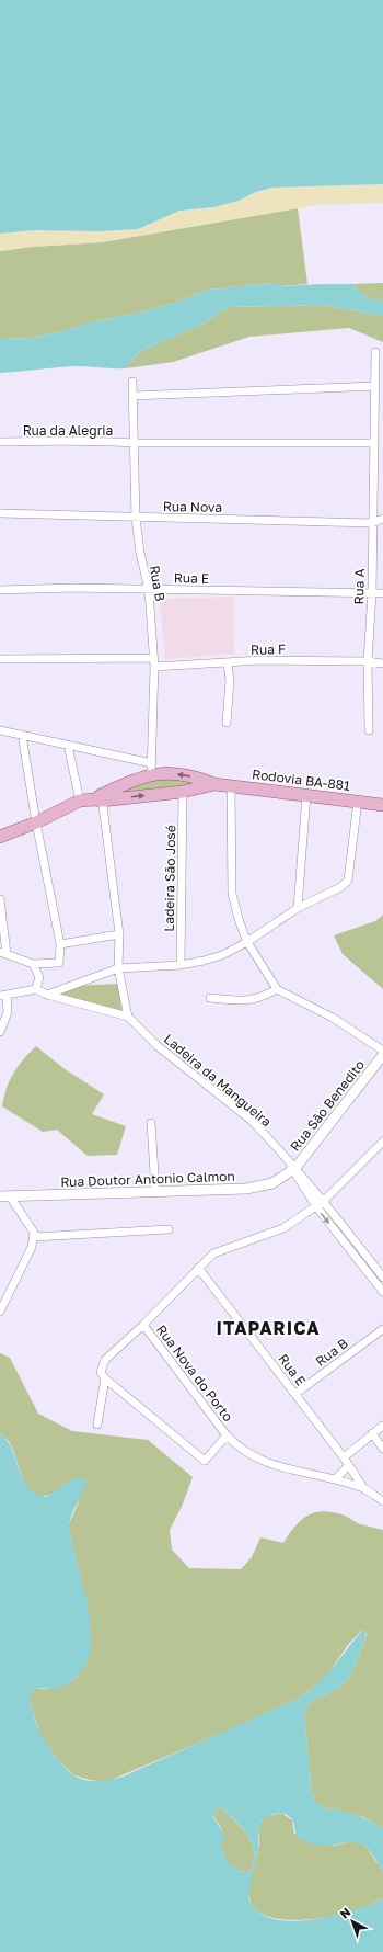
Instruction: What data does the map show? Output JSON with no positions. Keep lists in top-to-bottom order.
{
  "streets": {
    "main road": ["Rodovia BA-881"],
    "street": [
      "Rua da Alegria",
      "Rua Nova",
      "Rua E",
      "Rua B",
      "Rua A",
      "Rua F",
      "Ladeira São José",
      "Ladeira da Mangueira",
      "Rua São Benedito",
      "Rua Doutor Antonio Calmon",
      "Rua Nova do Porto"
    ]
  },
  "crossings": [
    ["Rua da Alegria", "Rua B"],
    ["Rua Nova", "Rua B"],
    ["Rua Nova", "Rua A"],
    ["Rua E", "Rua B"],
    ["Rua E", "Rua A"],
    ["Rua E", "Rua Nova do Porto"],
    ["Rua B", "Rua F"],
    ["Rua A", "Rua F"],
    ["Ladeira da Mangueira", "Rua São Benedito"],
    ["Ladeira da Mangueira", "Rua Doutor Antonio Calmon"],
    ["Rua São Benedito", "Rua Doutor Antonio Calmon"]
  ],
  "districts": ["ITAPARICA"],
  "north": "top left"
}
